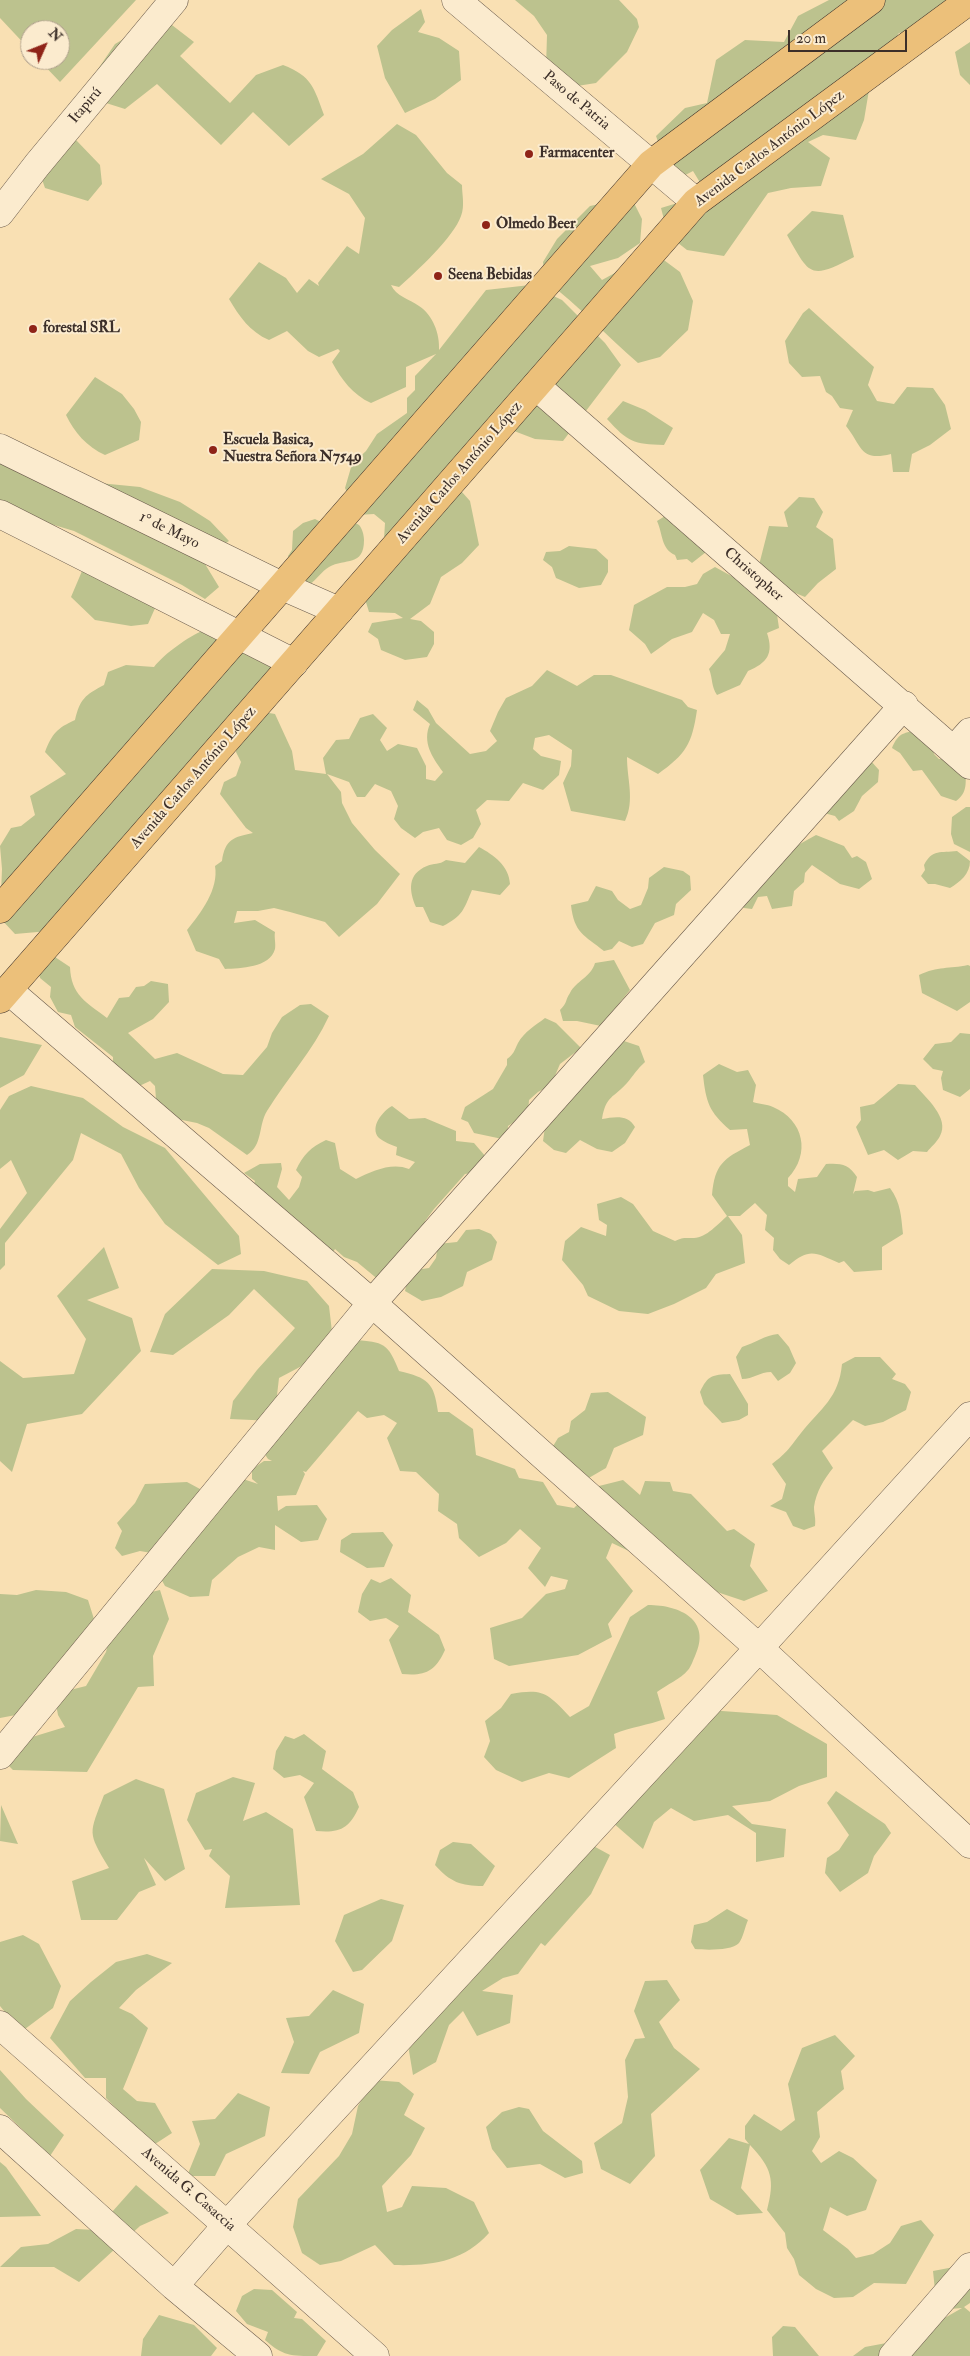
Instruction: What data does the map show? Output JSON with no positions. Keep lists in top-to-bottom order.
{
  "streets": {
    "main road": ["Avenida Carlos António López"],
    "street": [
      "Paso de Patria",
      "Itapirú",
      "1° de Mayo",
      "Christopher",
      "Avenida G. Casaccia"
    ]
  },
  "crossings": [
    ["Paso de Patria", "Avenida Carlos António López"],
    ["Avenida Carlos António López", "1° de Mayo"],
    ["Avenida Carlos António López", "Christopher"]
  ],
  "places": [
    "Farmacenter",
    "Olmedo Beer",
    "Seena Bebidas",
    "forestal SRL",
    "Escuela Basica, Nuestra Señora N7549"
  ],
  "scale_bar": "20 m",
  "north": "top right"
}
